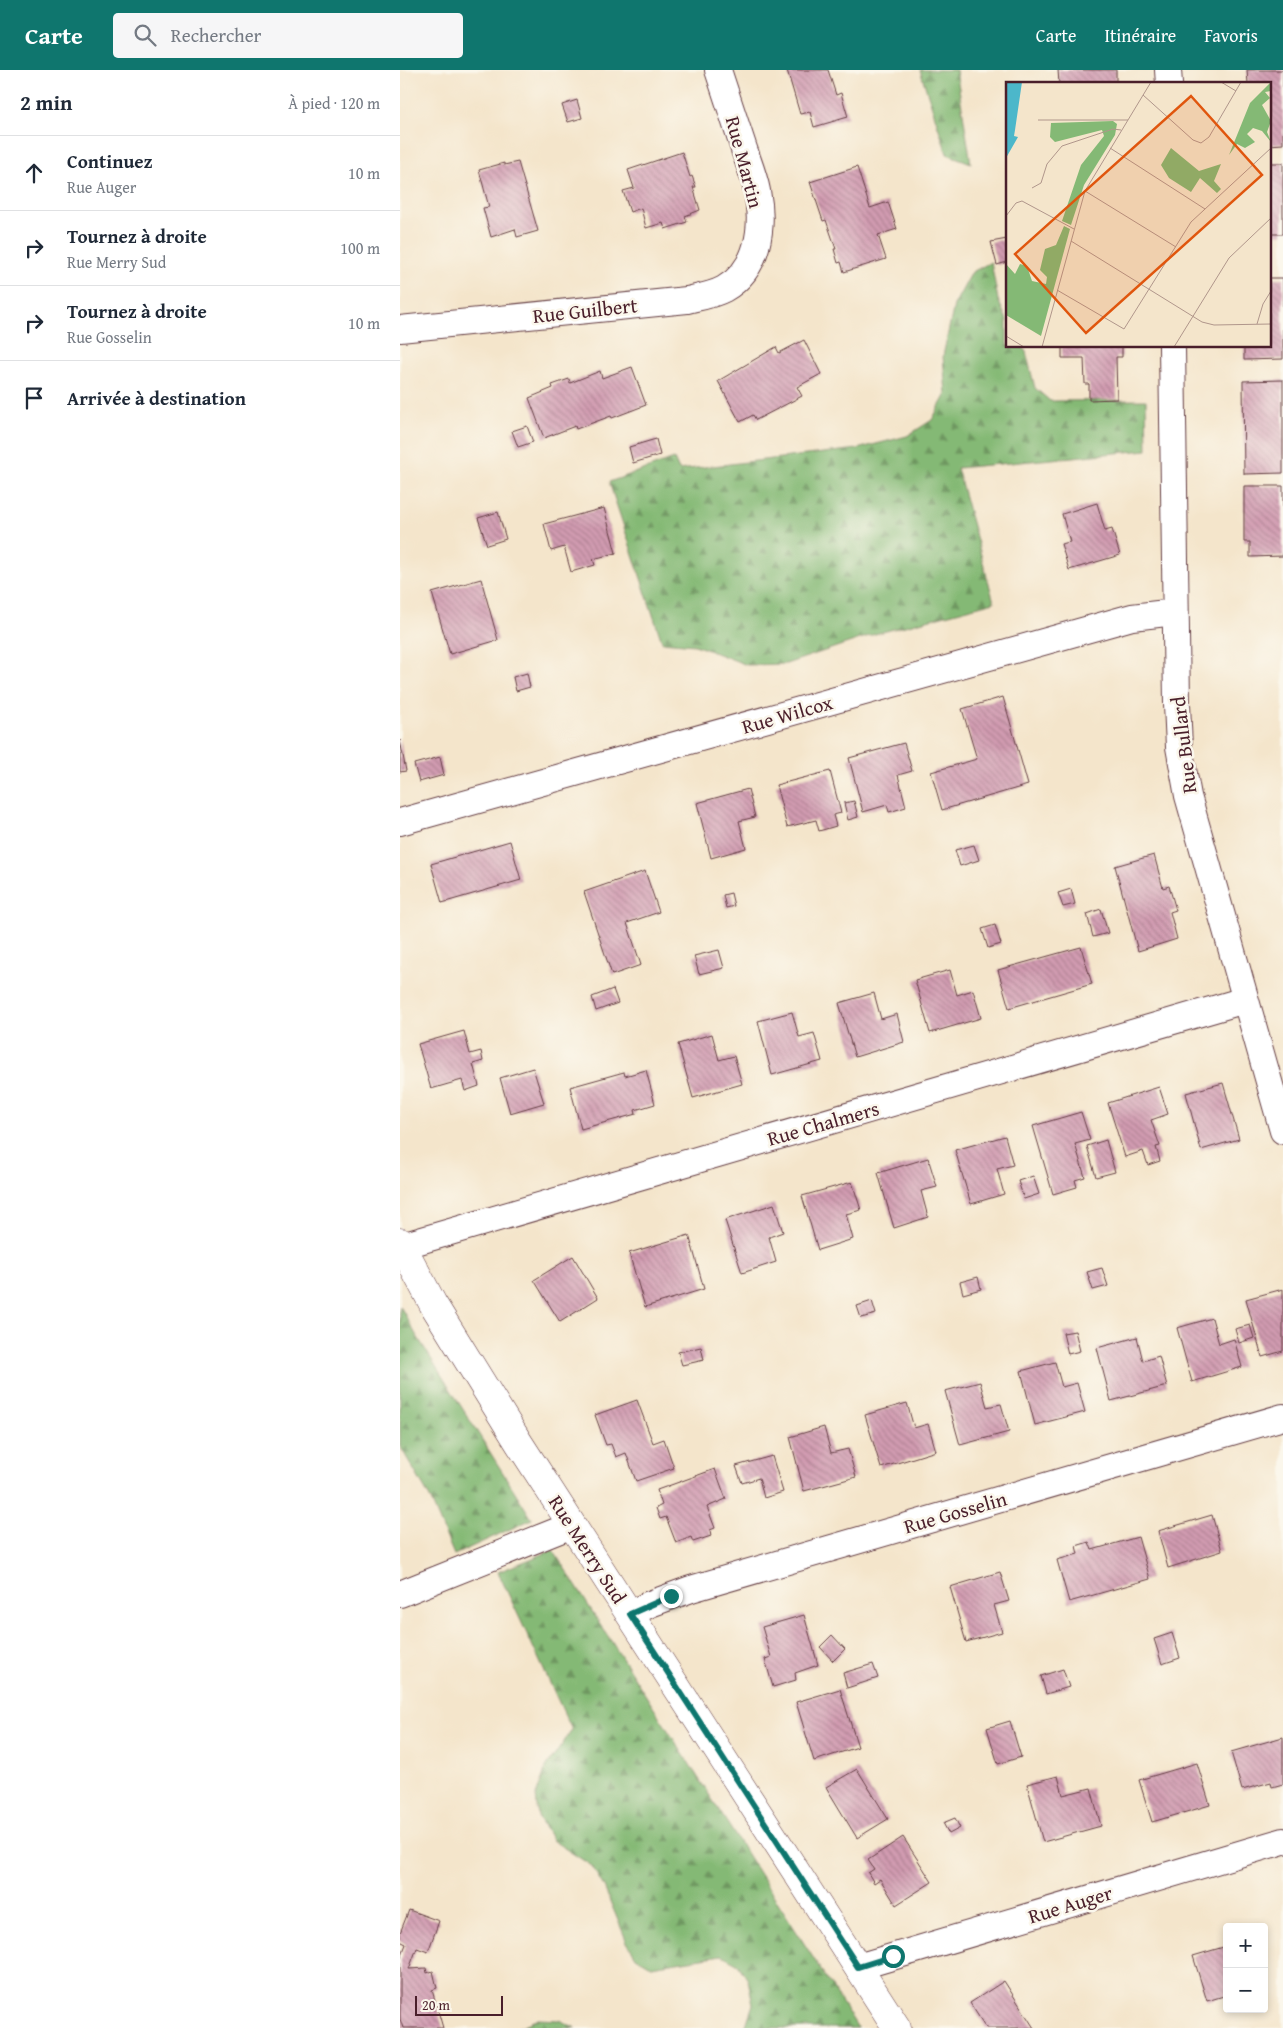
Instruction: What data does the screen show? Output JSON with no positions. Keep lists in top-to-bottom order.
{
  "streets": {
    "main road": ["Rue Merry Sud"],
    "street": [
      "Rue Martin",
      "Rue Guilbert",
      "Rue Wilcox",
      "Rue Bullard",
      "Rue Chalmers",
      "Rue Gosselin",
      "Rue Auger"
    ]
  },
  "crossings": [
    ["Rue Martin", "Rue Guilbert"],
    ["Rue Wilcox", "Rue Bullard"],
    ["Rue Bullard", "Rue Chalmers"],
    ["Rue Chalmers", "Rue Merry Sud"],
    ["Rue Gosselin", "Rue Merry Sud"],
    ["Rue Merry Sud", "Rue Auger"]
  ],
  "scale_bar": "20 m",
  "page": {
    "header": "Carte",
    "search": "Rechercher",
    "nav": ["Carte", "Itinéraire", "Favoris"],
    "heading": ["2 min", "À pied · 120 m"],
    "list": [
      ["Continuez", "Rue Auger", "10 m"],
      ["Tournez à droite", "Rue Merry Sud", "100 m"],
      ["Tournez à droite", "Rue Gosselin", "10 m"],
      "Arrivée à destination"
    ],
    "map_buttons": ["+", "−"],
    "scale": "20 m"
  }
}
